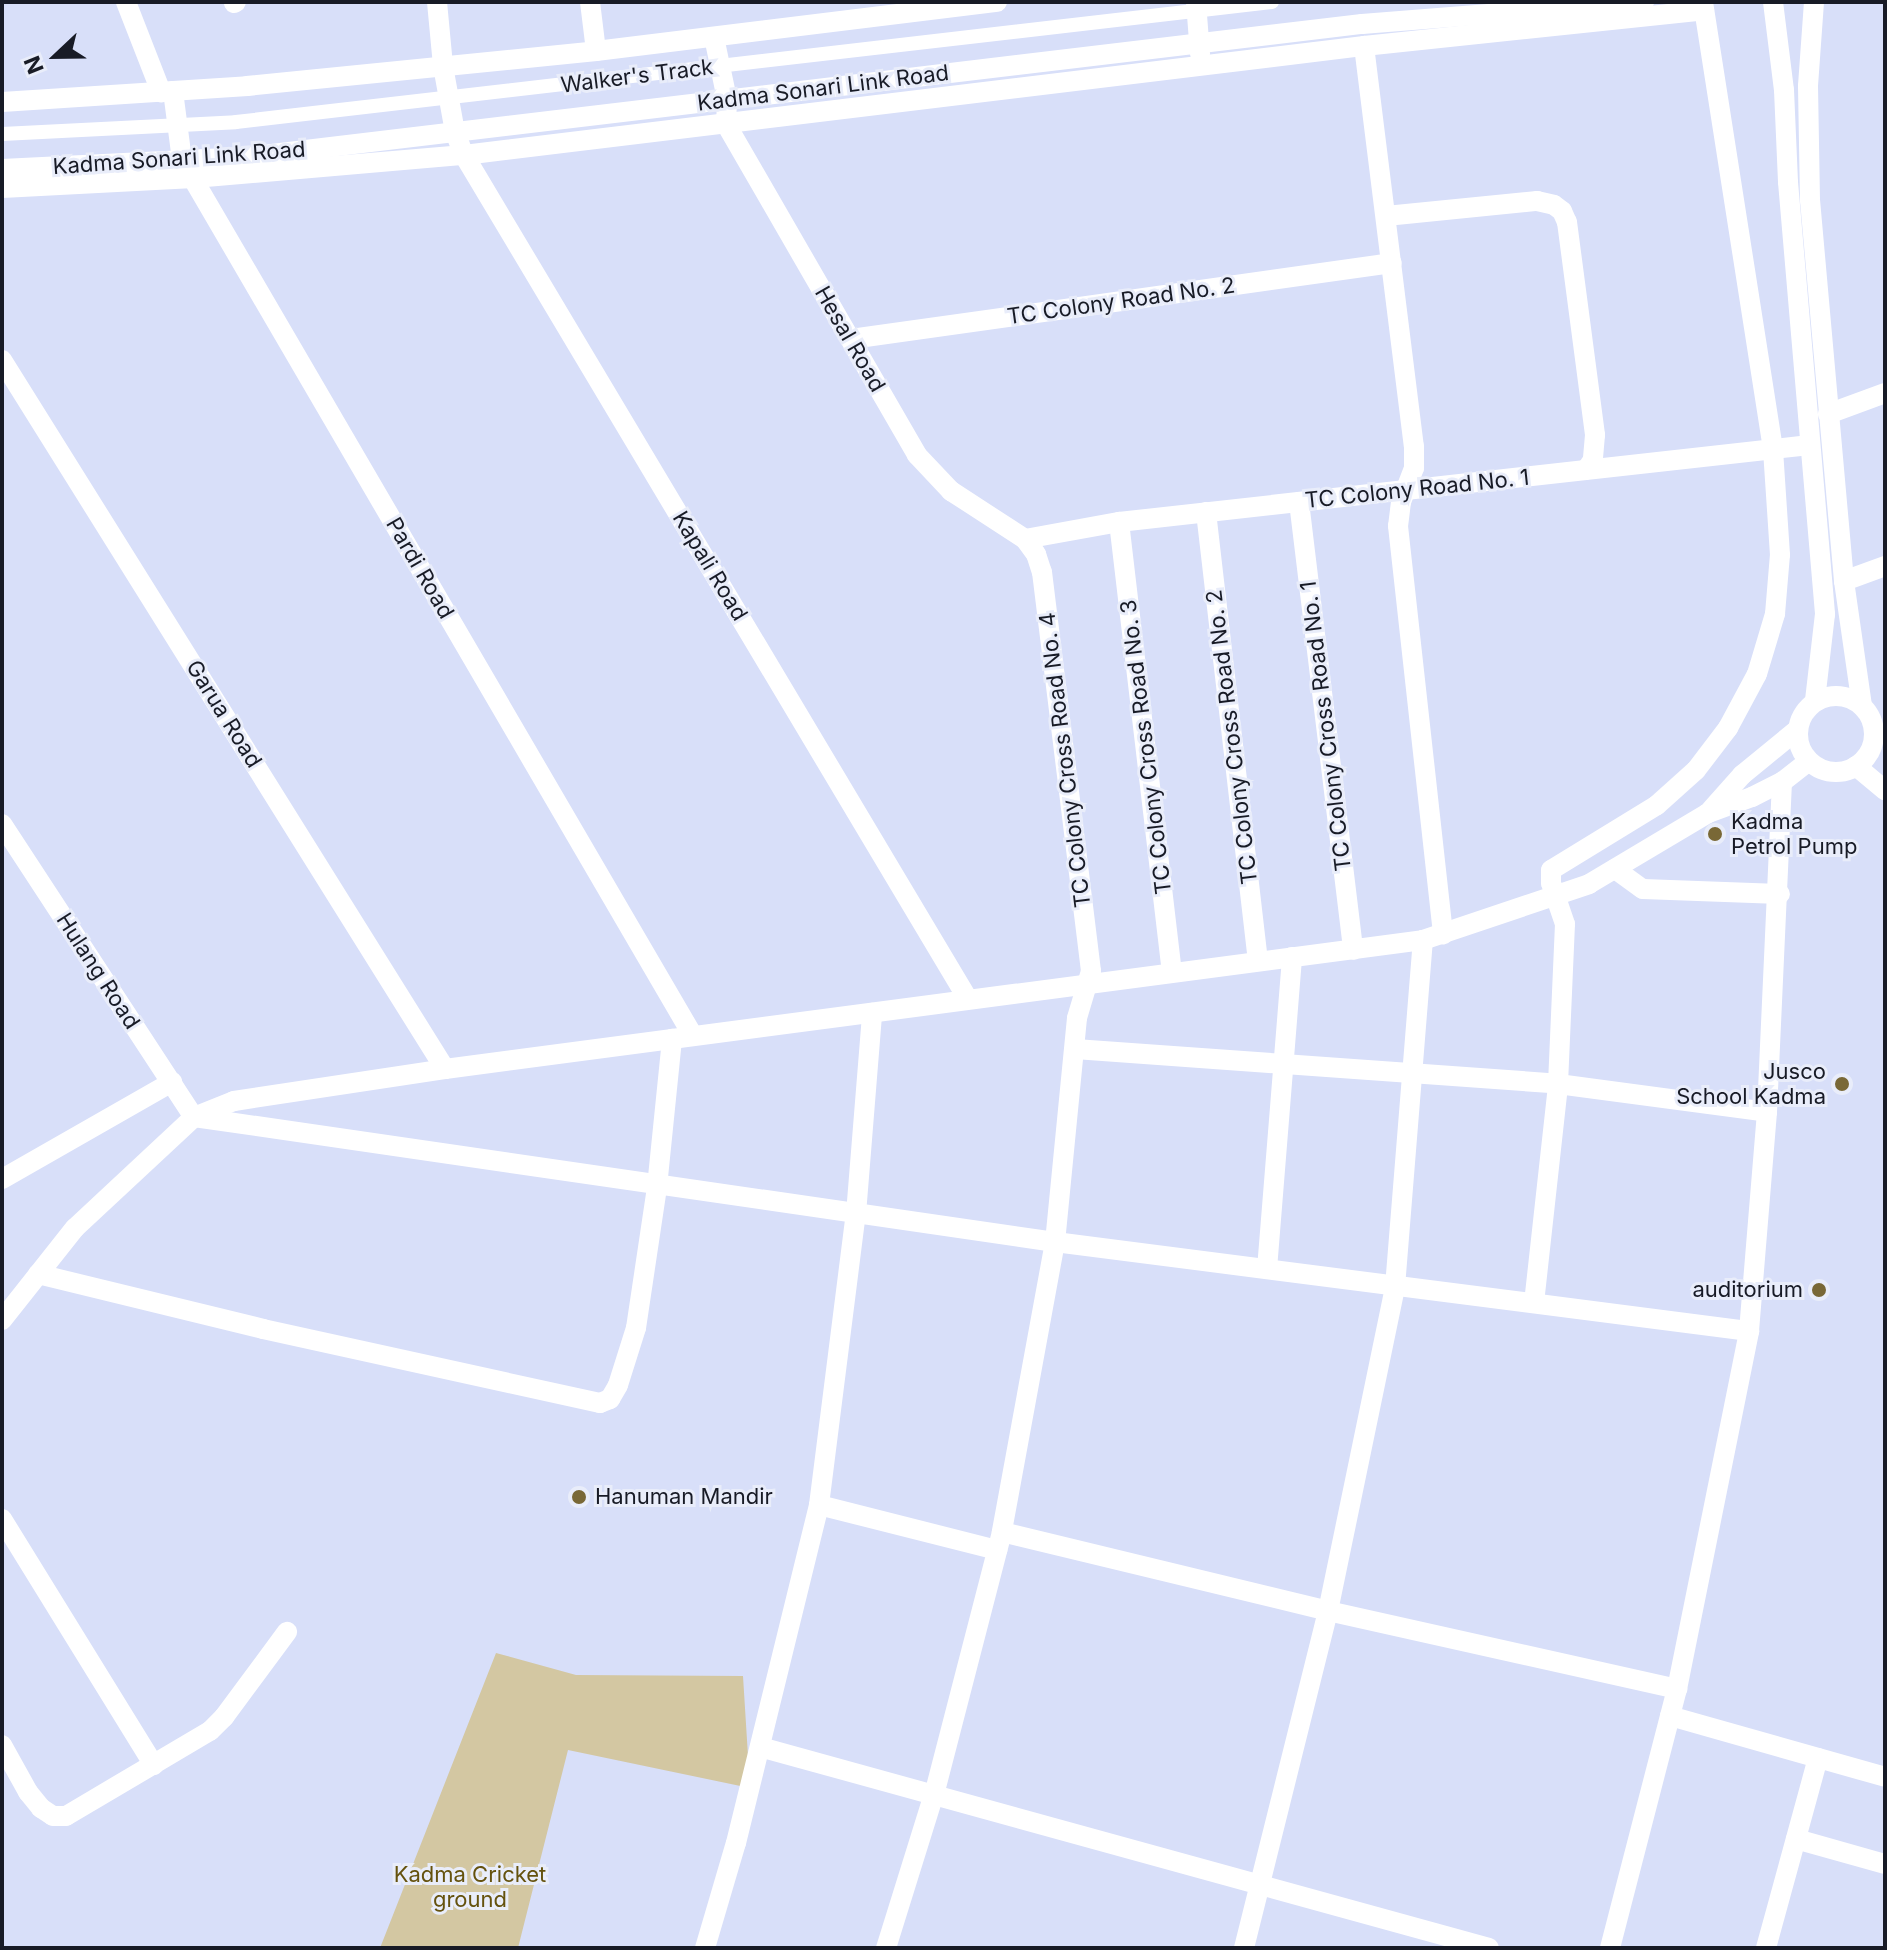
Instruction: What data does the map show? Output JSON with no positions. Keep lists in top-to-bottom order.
{
  "streets": {
    "street": [
      "Walker's Track",
      "Kadma Sonari Link Road",
      "TC Colony Road No. 2",
      "Hesal Road",
      "TC Colony Road No. 1",
      "Kapali Road",
      "Pardi Road",
      "Garua Road",
      "TC Colony Cross Road No. 1",
      "TC Colony Cross Road No. 2",
      "TC Colony Cross Road No. 3",
      "TC Colony Cross Road No. 4",
      "Hulang Road"
    ]
  },
  "crossings": [
    ["Walker's Track", "Kapali Road"],
    ["Walker's Track", "Pardi Road"],
    ["Kadma Sonari Link Road", "Kapali Road"],
    ["Kadma Sonari Link Road", "Pardi Road"],
    ["TC Colony Road No. 2", "Hesal Road"],
    ["Hesal Road", "TC Colony Road No. 1"],
    ["Hesal Road", "TC Colony Cross Road No. 4"],
    ["TC Colony Road No. 1", "TC Colony Cross Road No. 1"],
    ["TC Colony Road No. 1", "TC Colony Cross Road No. 2"],
    ["TC Colony Road No. 1", "TC Colony Cross Road No. 3"],
    ["TC Colony Road No. 1", "TC Colony Cross Road No. 4"]
  ],
  "parks": ["Kadma Cricket ground"],
  "places": [
    "Kadma Petrol Pump",
    "Jusco School Kadma",
    "auditorium",
    "Hanuman Mandir"
  ],
  "north": "left"
}
